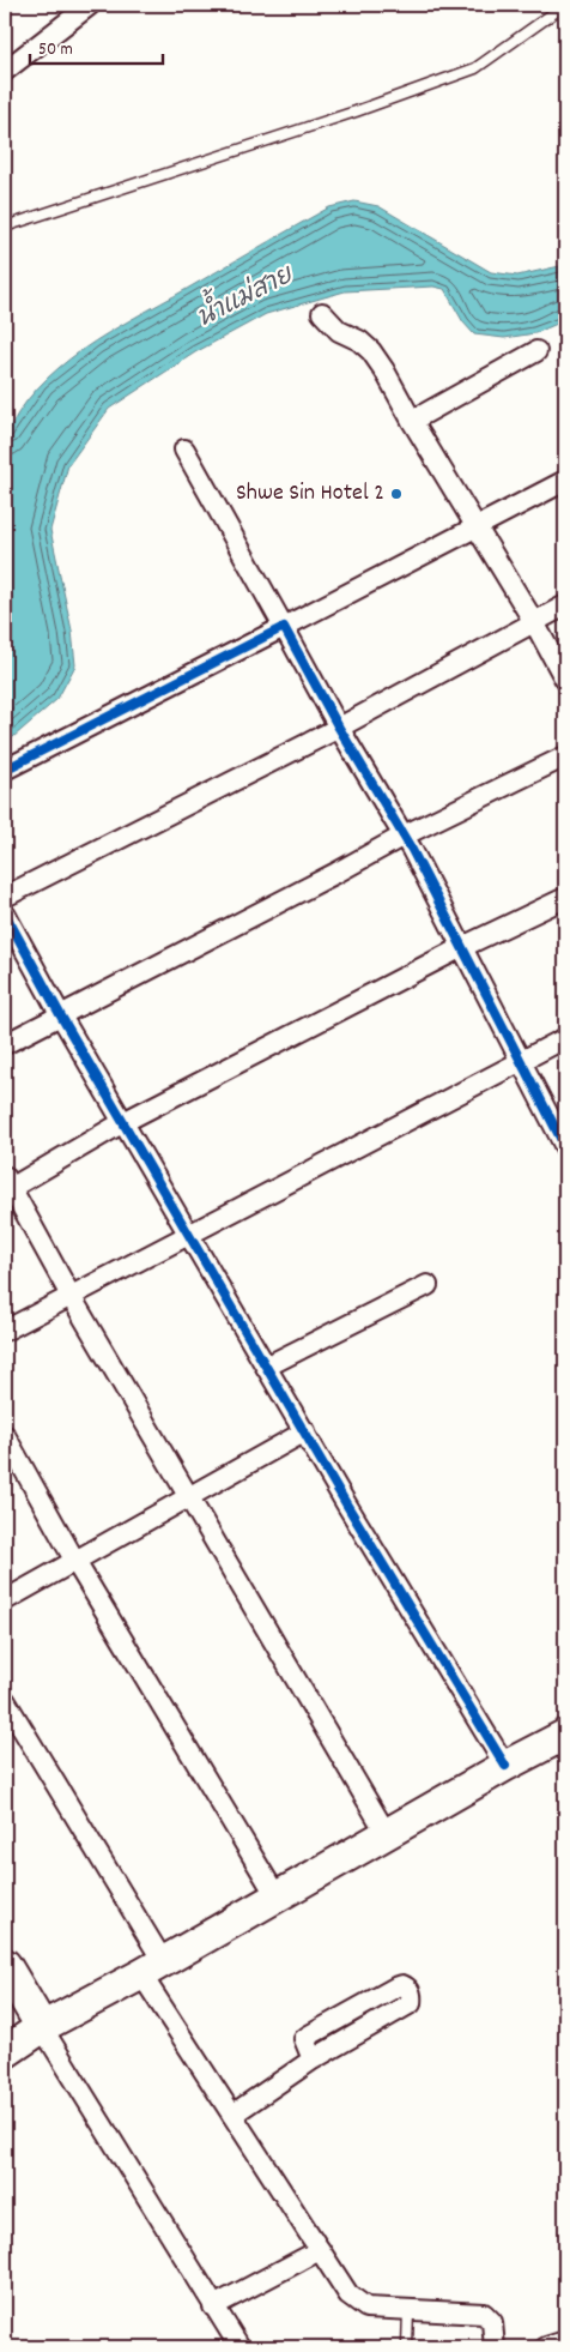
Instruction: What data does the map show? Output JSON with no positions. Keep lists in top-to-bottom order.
{
  "water": ["น้ำแม่สาย"],
  "places": ["Shwe Sin Hotel 2"],
  "scale_bar": "50 m"
}
